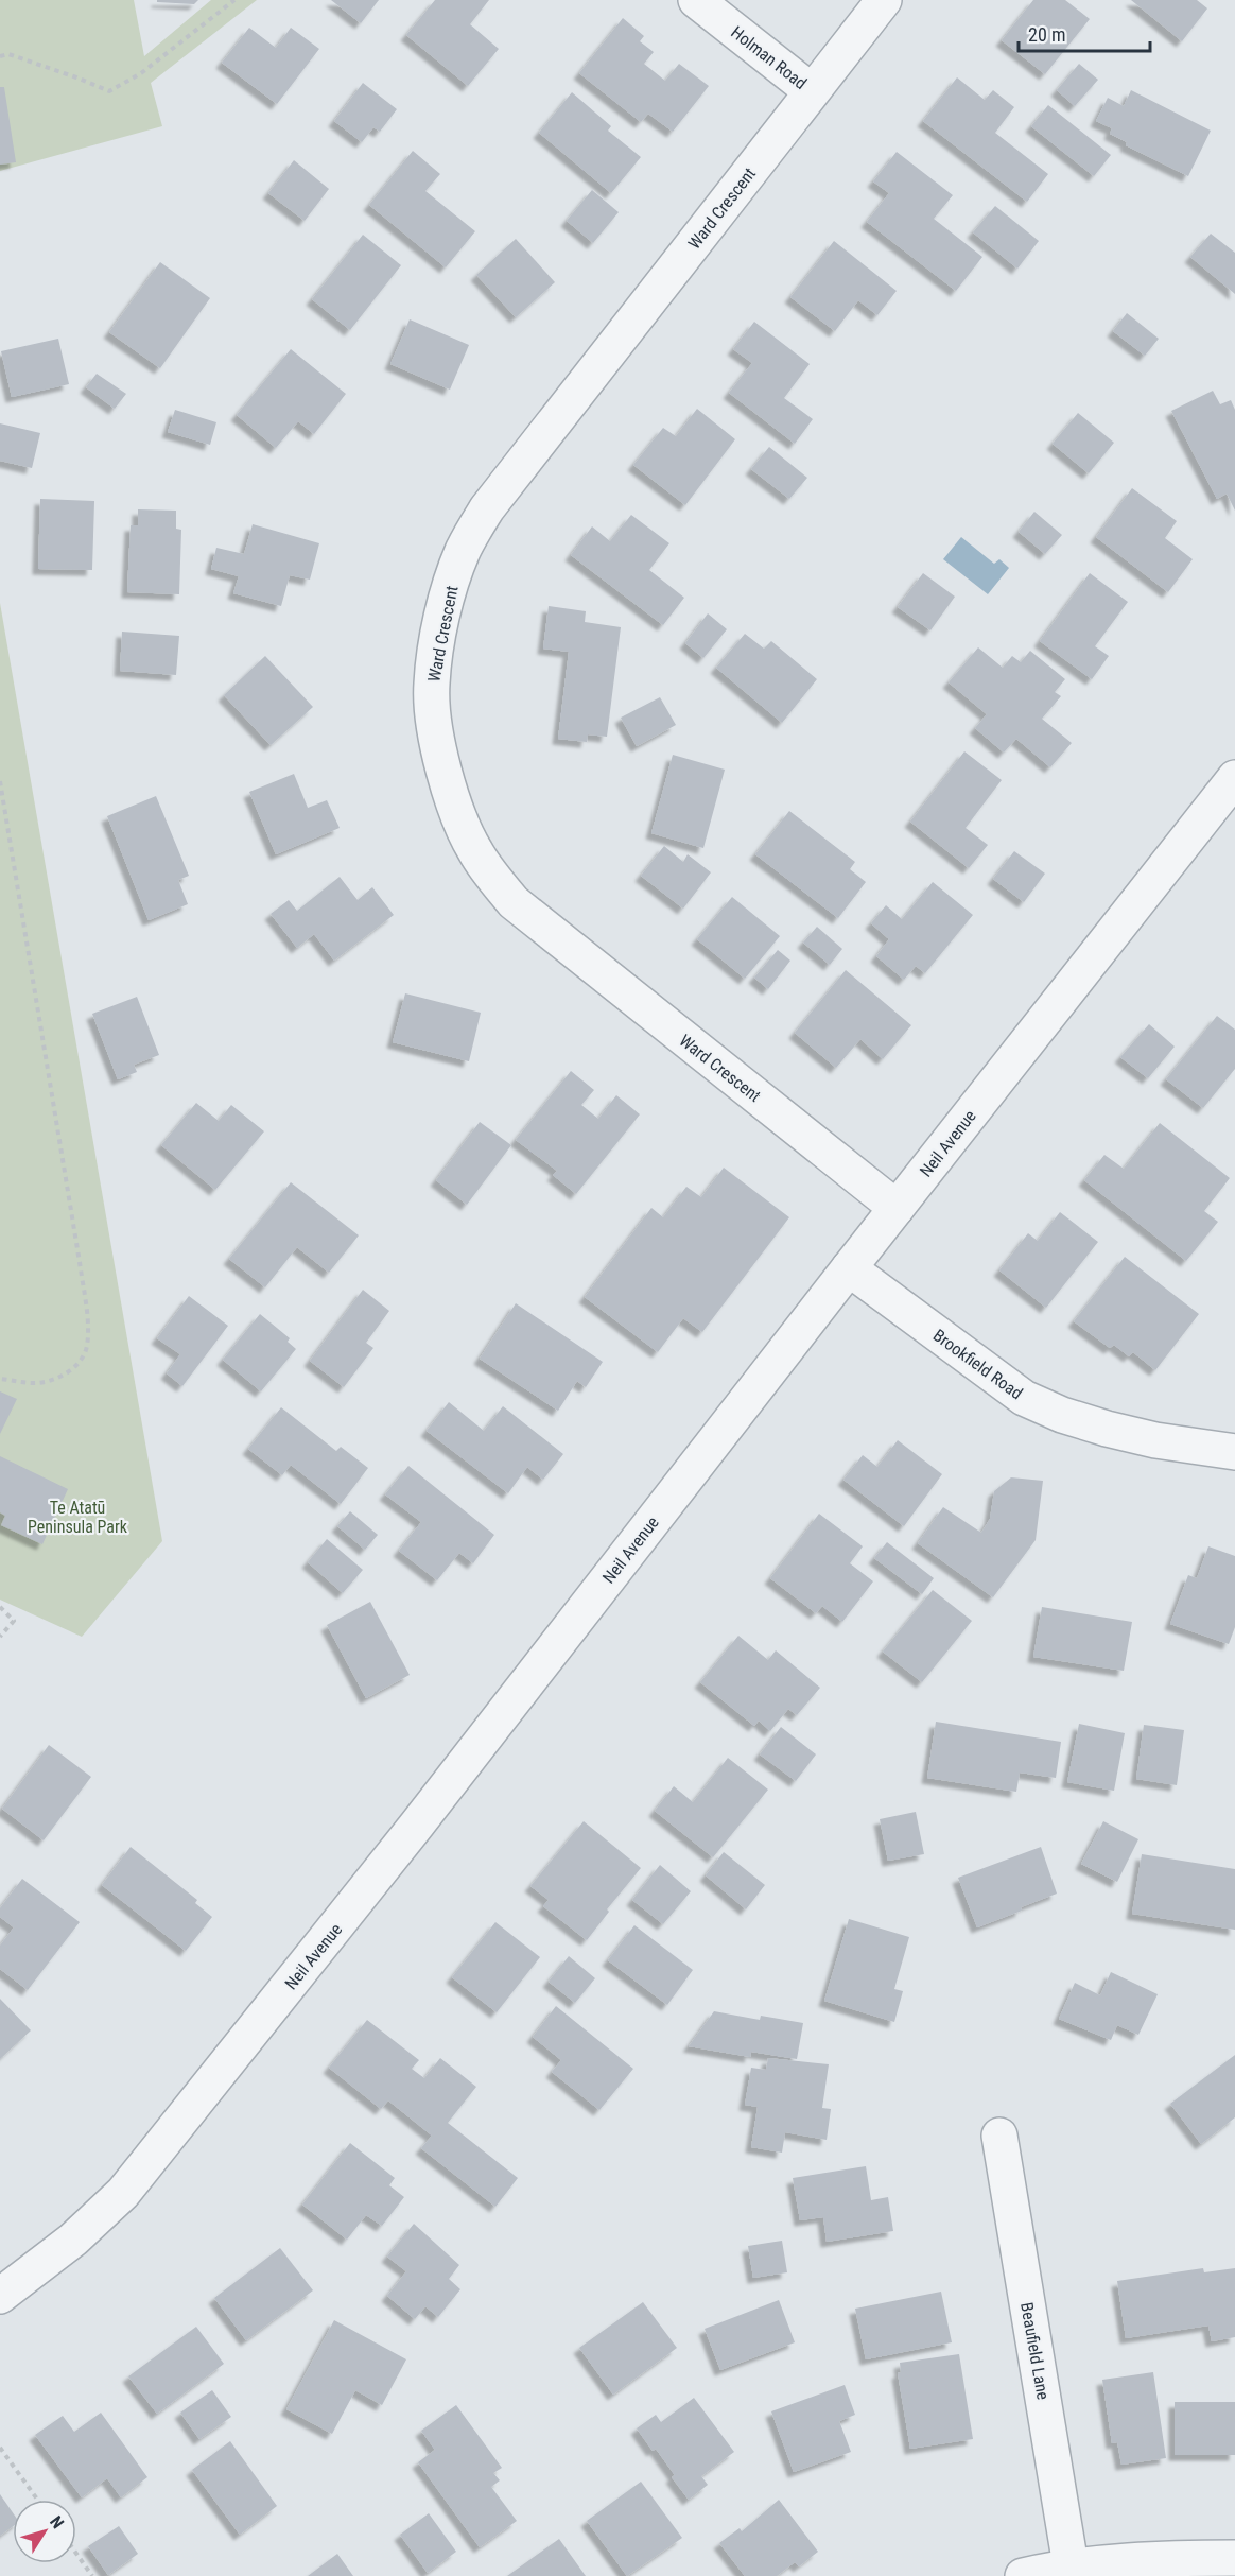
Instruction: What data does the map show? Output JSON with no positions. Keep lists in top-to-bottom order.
{
  "streets": {
    "street": [
      "Holman Road",
      "Ward Crescent",
      "Neil Avenue",
      "Brookfield Road",
      "Beaufield Lane"
    ]
  },
  "crossings": [
    ["Holman Road", "Ward Crescent"],
    ["Ward Crescent", "Neil Avenue"],
    ["Neil Avenue", "Brookfield Road"]
  ],
  "parks": ["Te Atatū Peninsula Park"],
  "scale_bar": "20 m",
  "north": "top right"
}
